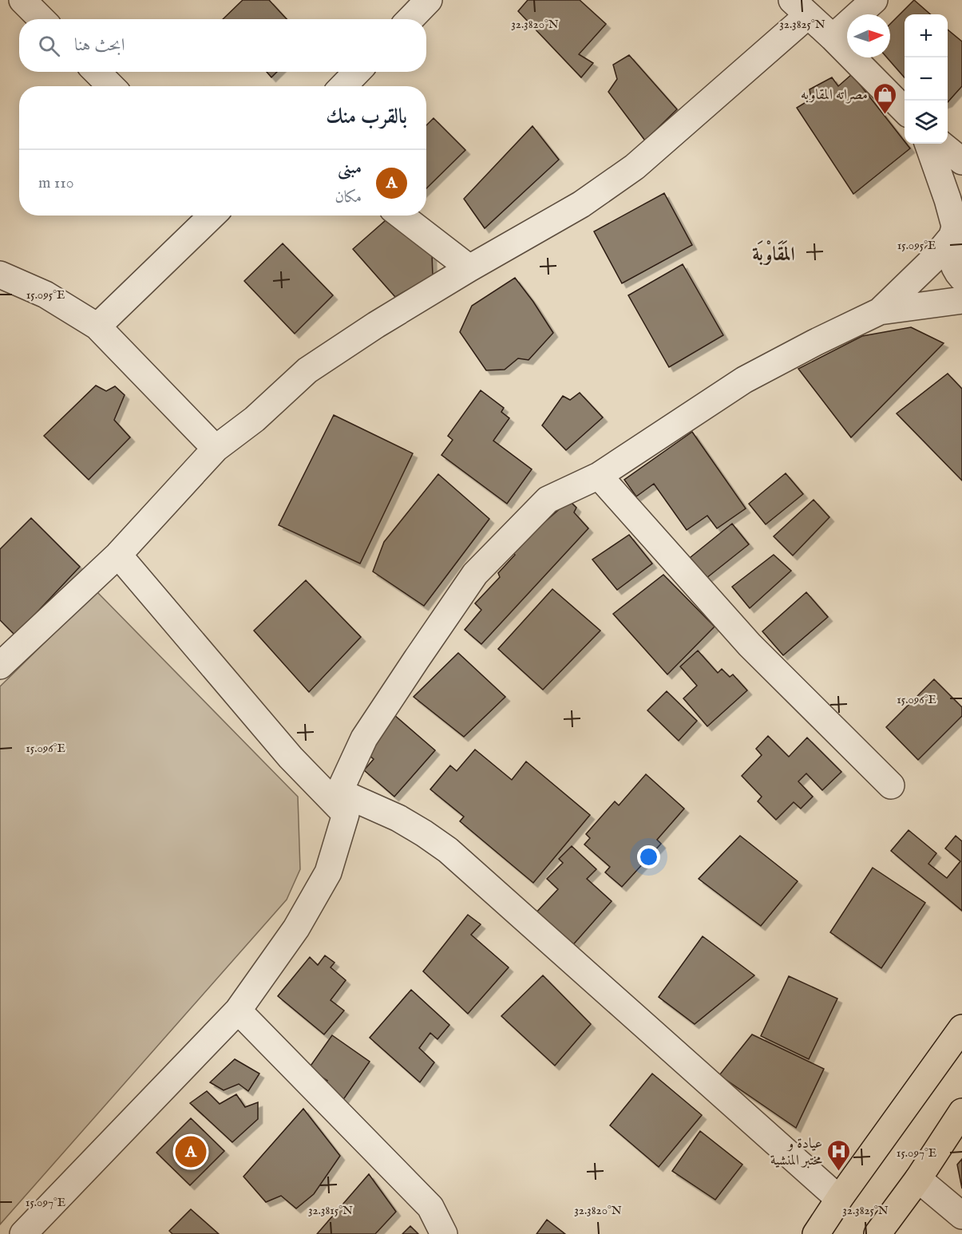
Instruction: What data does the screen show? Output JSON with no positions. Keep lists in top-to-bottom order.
{
  "districts": ["المَقَاوْبَة"],
  "places": {
    "shop": ["مصراته المقاوبه"],
    "hospital": ["عيادة و مختبر المنشية"]
  },
  "north": "right",
  "page": {
    "map_buttons": ["+", "−"],
    "search": "ابحث هنا",
    "heading": "بالقرب منك",
    "list": [
      {
        "mark": "A",
        "name": "مبنى",
        "note": "مكان",
        "value": "110 m"
      }
    ],
    "pins": "A"
  },
  "coordinates": [
    "32.3820°N",
    "32.3825°N",
    "15.095°E",
    "15.096°E",
    "15.097°E",
    "32.3815°N"
  ]
}
